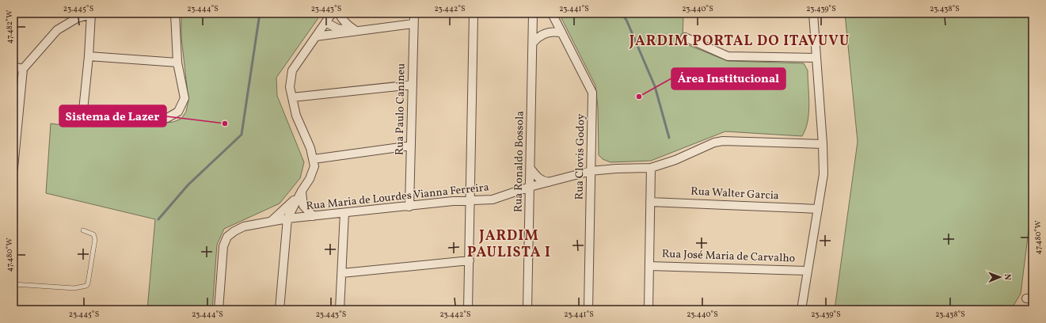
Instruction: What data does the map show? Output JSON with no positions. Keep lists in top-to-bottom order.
{
  "streets": {
    "street": [
      "Rua Paulo Canineu",
      "Rua Clovis Godoy",
      "Rua Ronaldo Bossola",
      "Rua Walter Garcia",
      "Rua Maria de Lourdes Vianna Ferreira",
      "Rua José Maria de Carvalho"
    ]
  },
  "crossings": [
    ["Rua Paulo Canineu", "Rua Maria de Lourdes Vianna Ferreira"],
    ["Rua Clovis Godoy", "Rua Maria de Lourdes Vianna Ferreira"],
    ["Rua Ronaldo Bossola", "Rua Maria de Lourdes Vianna Ferreira"]
  ],
  "districts": ["JARDIM PORTAL DO ITAVUVU", "JARDIM PAULISTA I"],
  "places": ["Área Institucional", "Sistema de Lazer"],
  "north": "right",
  "coordinates": [
    "23.445°S",
    "23.444°S",
    "23.443°S",
    "23.442°S",
    "23.441°S",
    "23.440°S",
    "23.439°S",
    "23.438°S",
    "47.482°W",
    "47.480°W"
  ]
}
